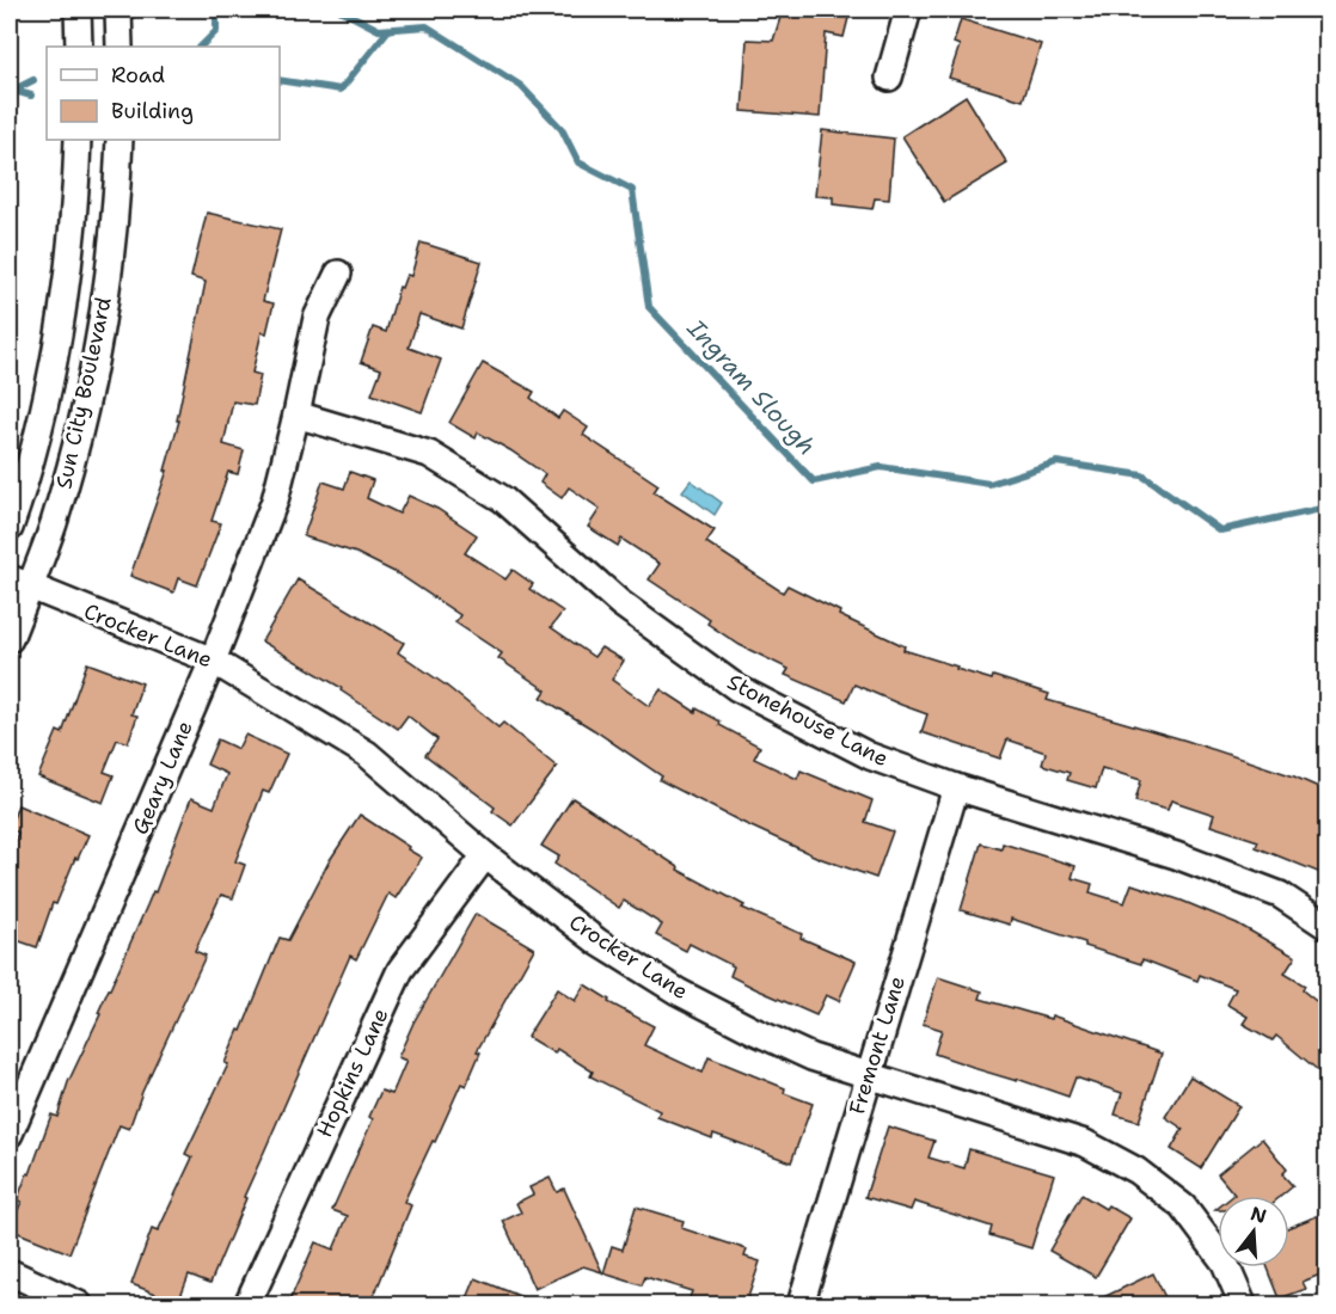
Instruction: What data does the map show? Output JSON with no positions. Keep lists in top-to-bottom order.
{
  "streets": {
    "street": [
      "Sun City Boulevard",
      "Crocker Lane",
      "Stonehouse Lane",
      "Geary Lane",
      "Fremont Lane",
      "Hopkins Lane"
    ]
  },
  "crossings": [
    ["Sun City Boulevard", "Crocker Lane"],
    ["Crocker Lane", "Geary Lane"],
    ["Crocker Lane", "Fremont Lane"],
    ["Crocker Lane", "Hopkins Lane"],
    ["Stonehouse Lane", "Geary Lane"],
    ["Stonehouse Lane", "Fremont Lane"]
  ],
  "water": ["Ingram Slough"],
  "legend": ["Road", "Building"],
  "north": "top"
}
